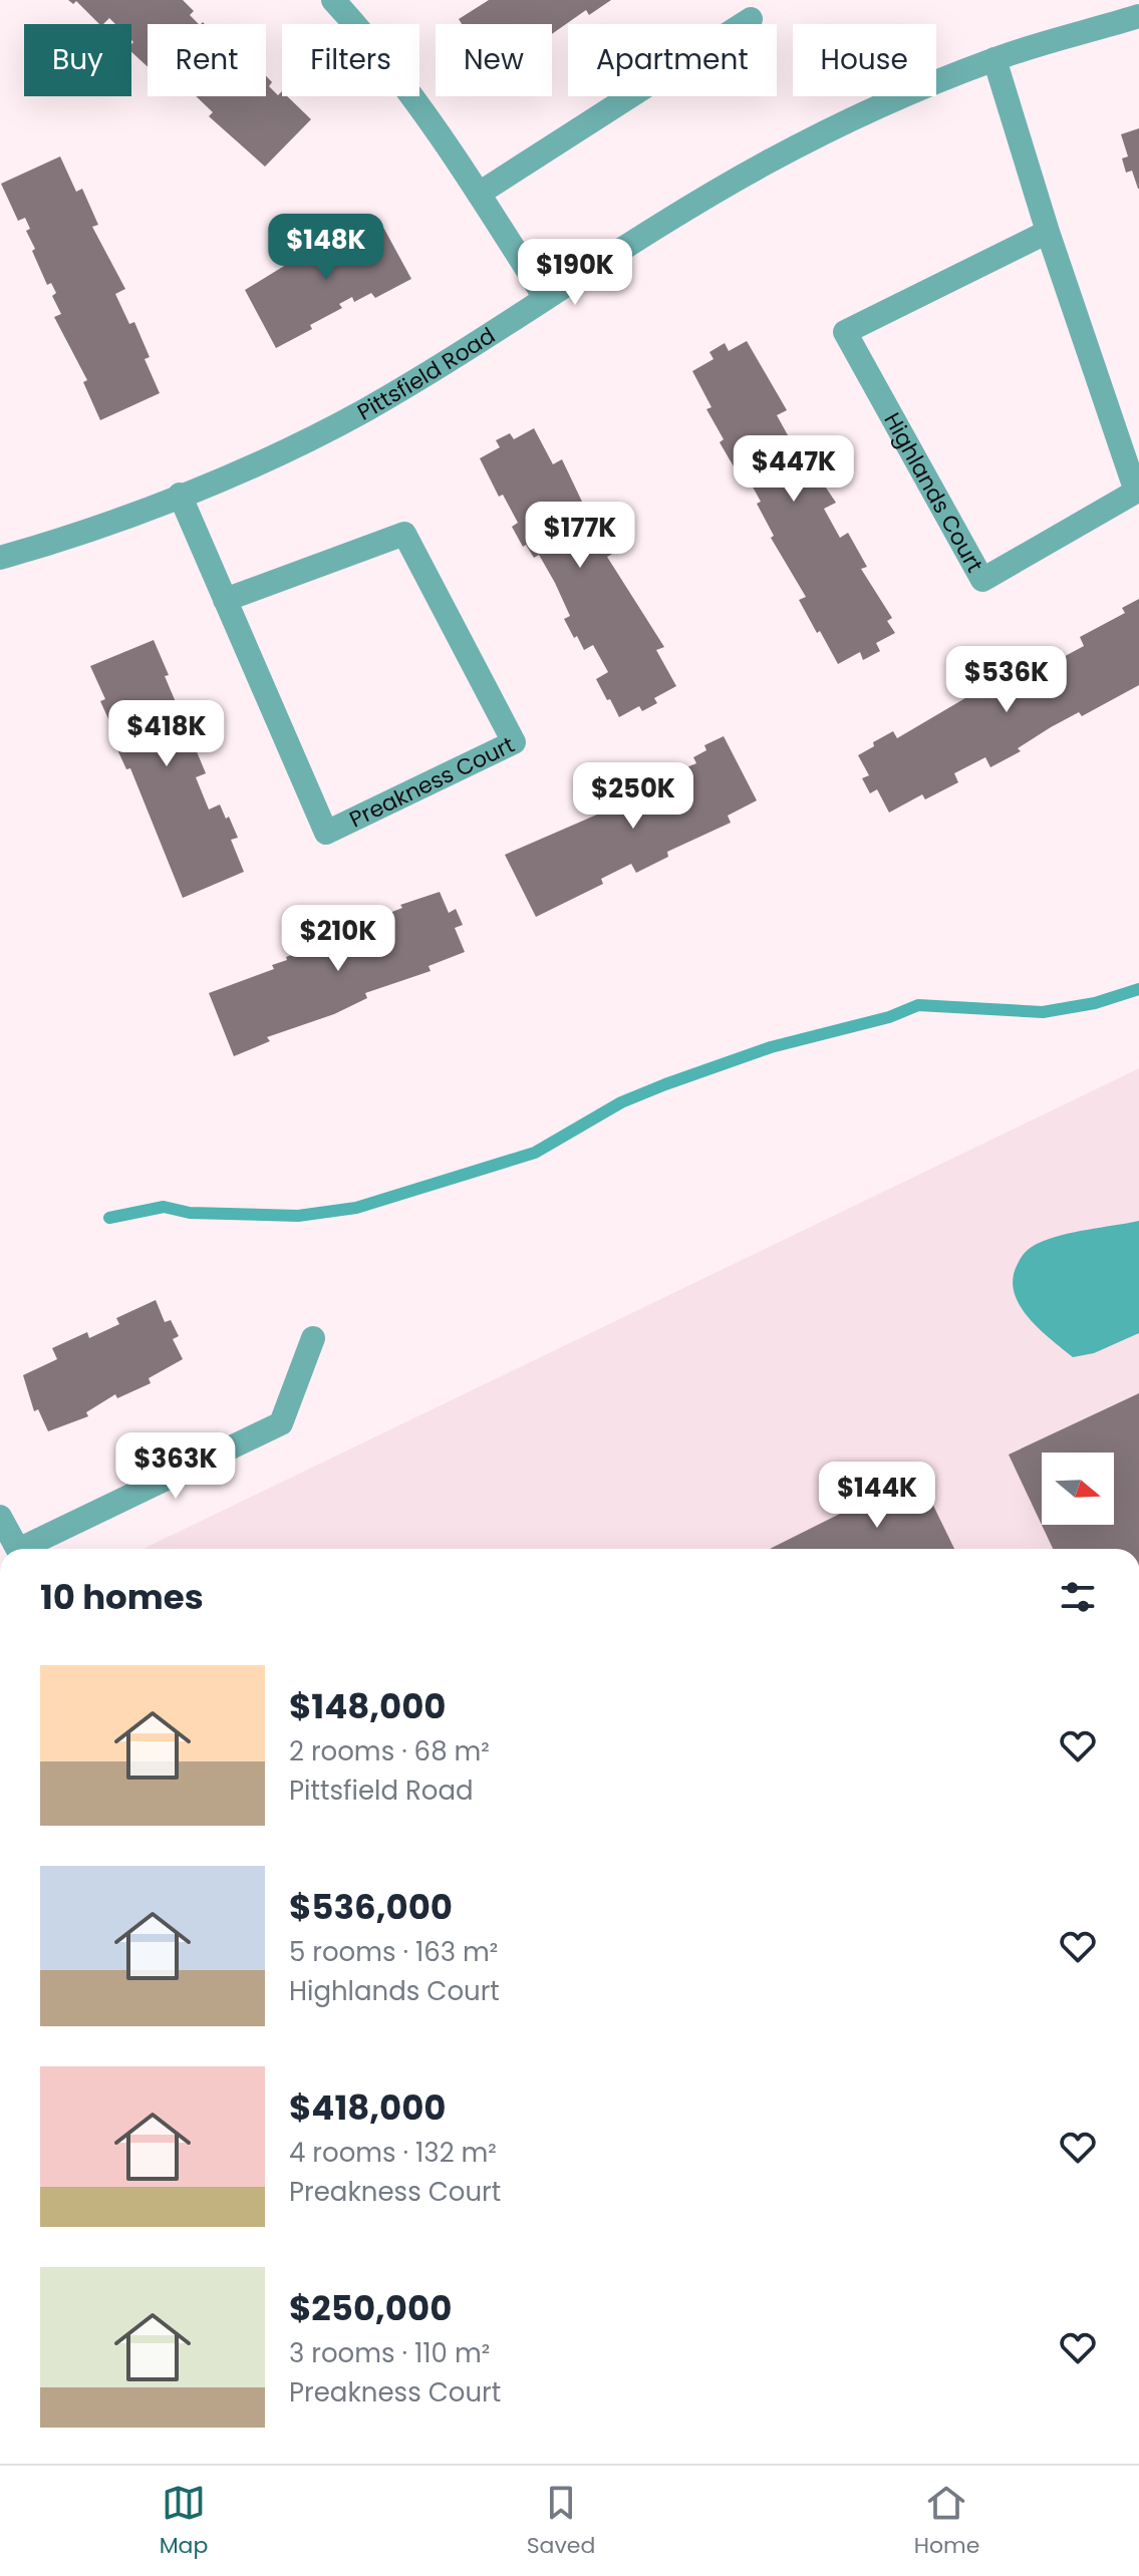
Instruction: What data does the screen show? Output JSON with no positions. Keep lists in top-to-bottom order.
{
  "streets": {
    "street": ["Pittsfield Road", "Highlands Court", "Preakness Court"]
  },
  "crossings": [
    ["Pittsfield Road", "Highlands Court"],
    ["Pittsfield Road", "Preakness Court"]
  ],
  "north": "right",
  "page": {
    "chip": [
      "Buy",
      "Rent",
      "Filters",
      "New",
      "Apartment",
      "House"
    ],
    "price": [
      "$148K",
      "$190K",
      "$447K",
      "$177K",
      "$536K",
      "$418K",
      "$250K",
      "$210K",
      "$363K",
      "$144K"
    ],
    "heading": "10 homes",
    "list": [
      {
        "name": "$148,000",
        "note": "2 rooms · 68 m² · Pittsfield Road"
      },
      {
        "name": "$536,000",
        "note": "5 rooms · 163 m² · Highlands Court"
      },
      {
        "name": "$418,000",
        "note": "4 rooms · 132 m² · Preakness Court"
      },
      {
        "name": "$250,000",
        "note": "3 rooms · 110 m² · Preakness Court"
      }
    ],
    "tabs": ["Map", "Saved", "Home"]
  }
}
